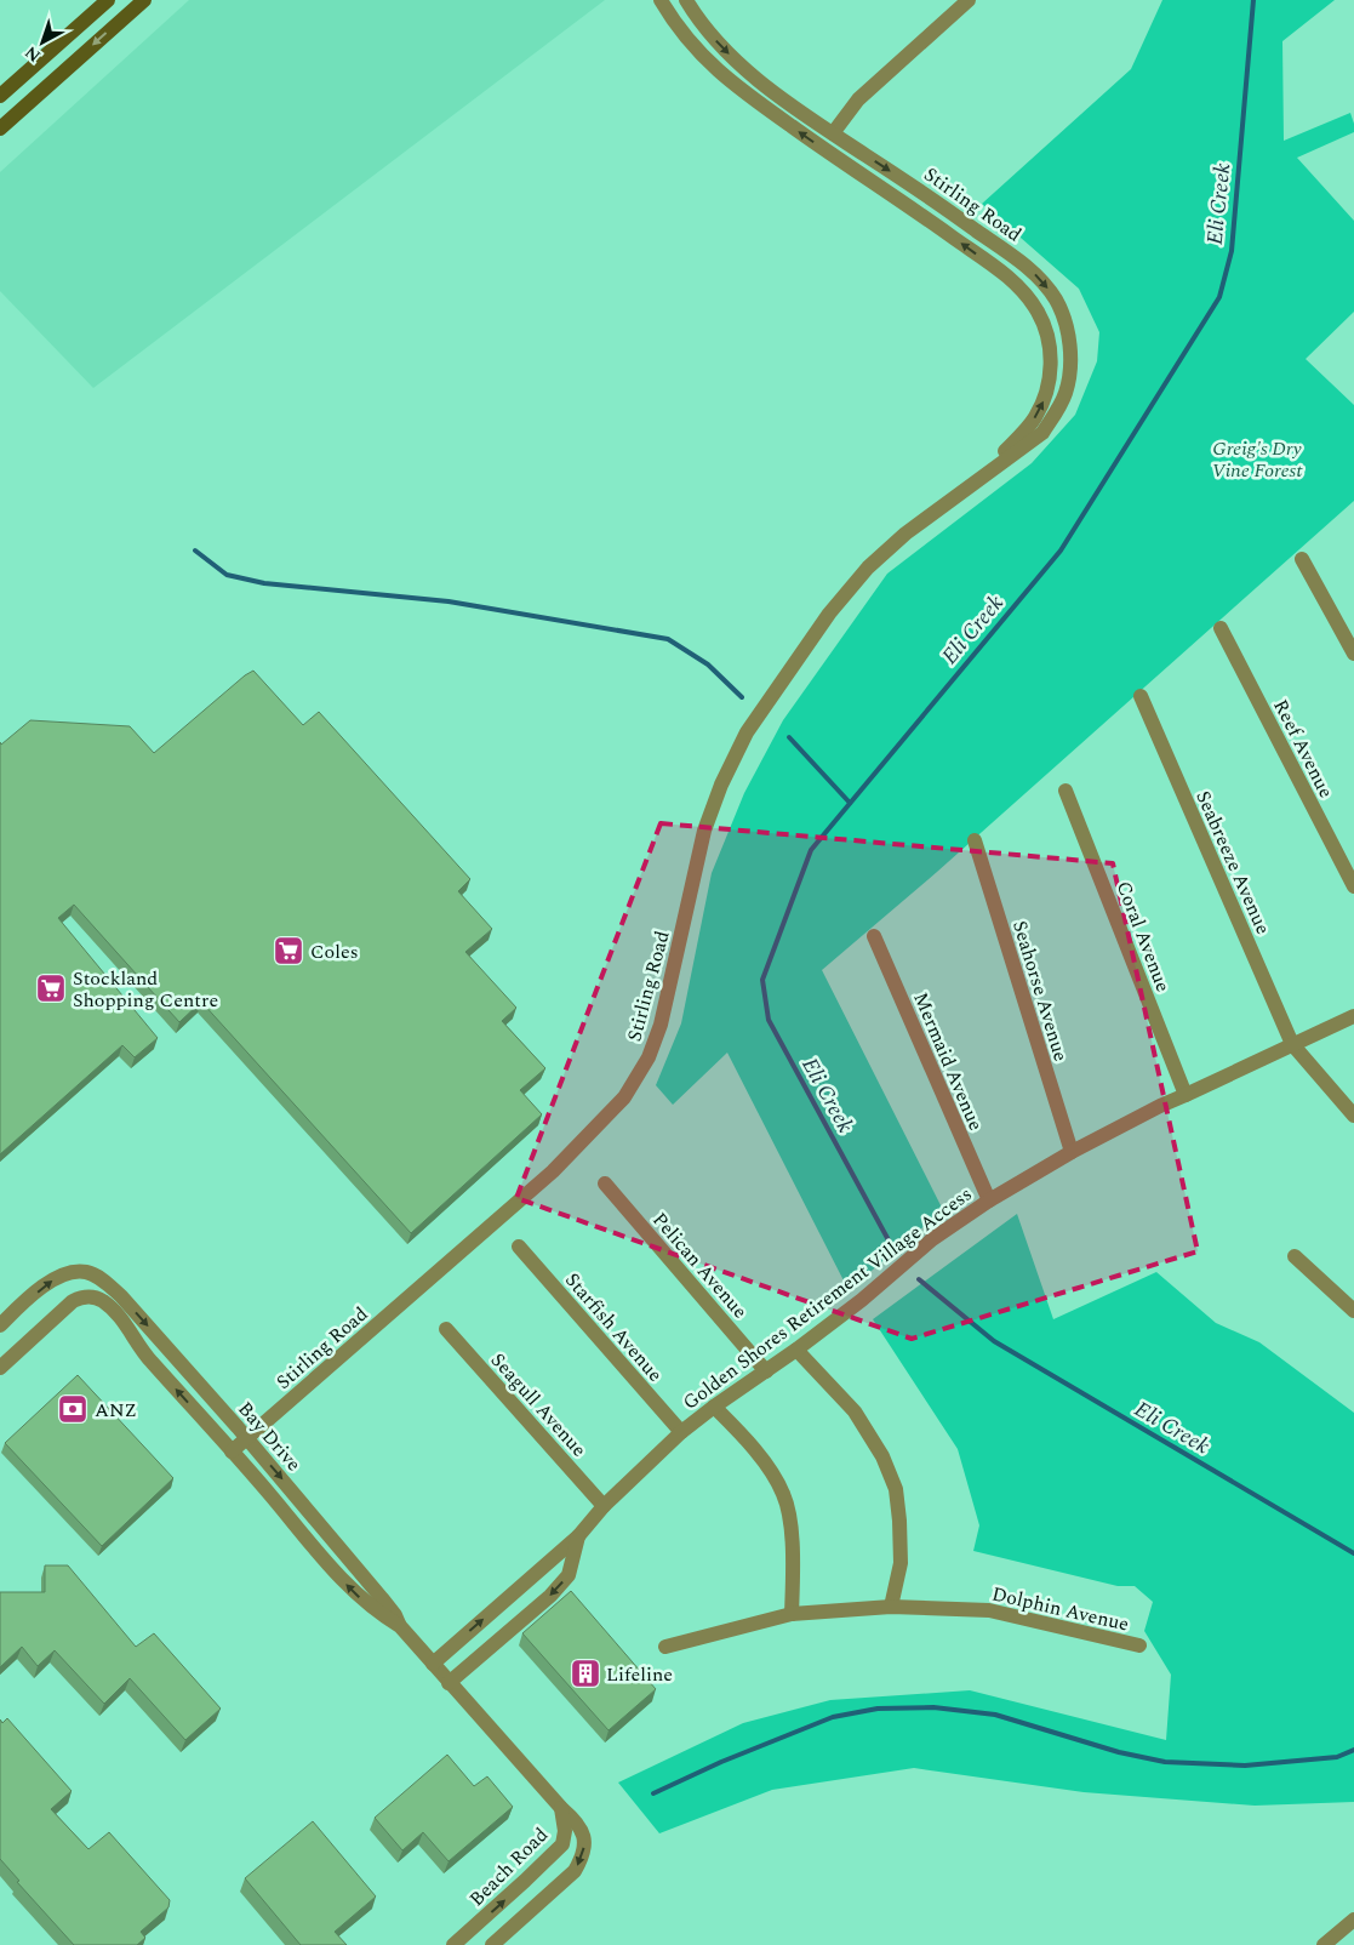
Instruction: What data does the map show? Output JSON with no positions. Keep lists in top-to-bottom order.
{
  "streets": {
    "street": [
      "Stirling Road",
      "Reef Avenue",
      "Seabreeze Avenue",
      "Coral Avenue",
      "Seahorse Avenue",
      "Mermaid Avenue",
      "Pelican Avenue",
      "Golden Shores Retirement Village Access",
      "Starfish Avenue",
      "Seagull Avenue",
      "Bay Drive",
      "Dolphin Avenue",
      "Beach Road"
    ]
  },
  "crossings": [
    ["Stirling Road", "Bay Drive"],
    ["Seabreeze Avenue", "Golden Shores Retirement Village Access"],
    ["Coral Avenue", "Golden Shores Retirement Village Access"],
    ["Seahorse Avenue", "Golden Shores Retirement Village Access"],
    ["Mermaid Avenue", "Golden Shores Retirement Village Access"],
    ["Pelican Avenue", "Golden Shores Retirement Village Access"],
    ["Golden Shores Retirement Village Access", "Starfish Avenue"],
    ["Golden Shores Retirement Village Access", "Seagull Avenue"],
    ["Golden Shores Retirement Village Access", "Bay Drive"],
    ["Bay Drive", "Beach Road"]
  ],
  "water": ["Eli Creek"],
  "parks": ["Greig's Dry Vine Forest"],
  "places": {
    "supermarket": ["Coles", "Stockland Shopping Centre"],
    "bank": ["ANZ"],
    "building": ["Lifeline"]
  },
  "north": "bottom left"
}
